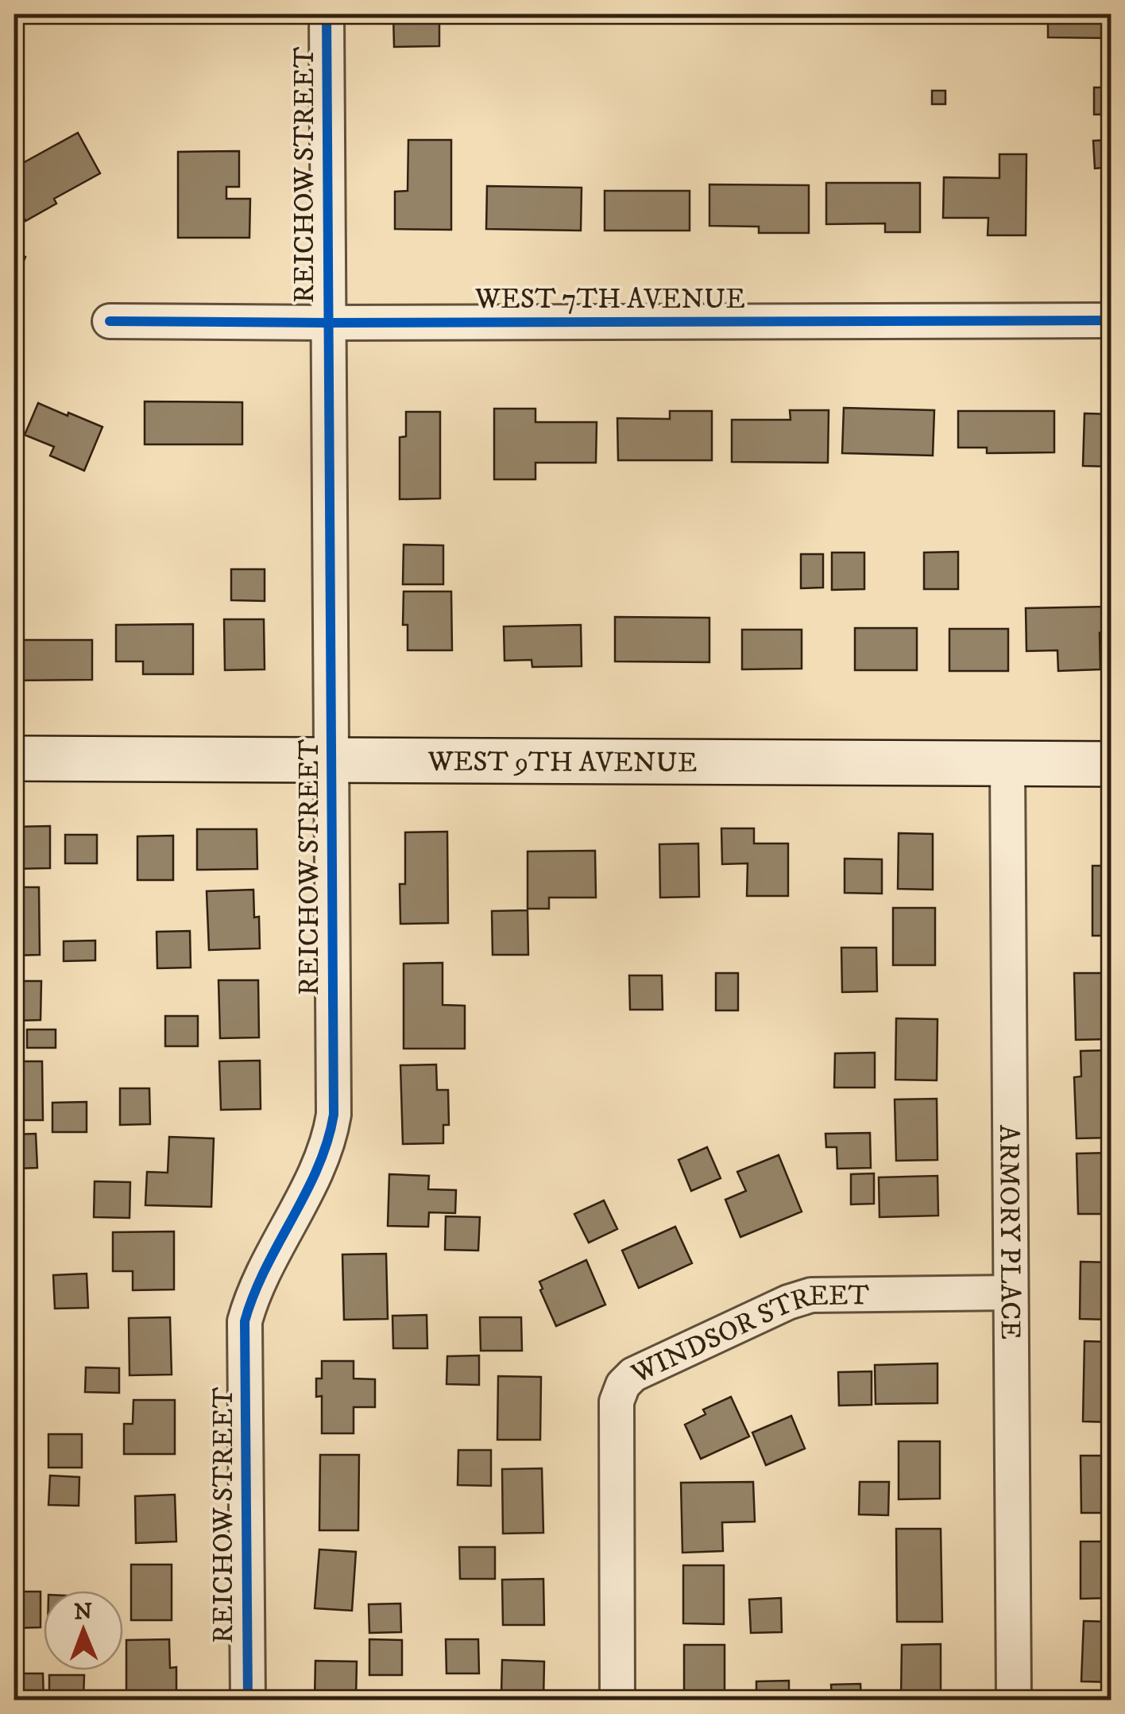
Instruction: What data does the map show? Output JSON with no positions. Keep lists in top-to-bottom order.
{
  "streets": {
    "main road": ["WEST 9TH AVENUE"],
    "street": [
      "REICHOW STREET",
      "WEST 7TH AVENUE",
      "ARMORY PLACE",
      "WINDSOR STREET"
    ]
  },
  "crossings": [
    ["REICHOW STREET", "WEST 7TH AVENUE"],
    ["REICHOW STREET", "WEST 9TH AVENUE"],
    ["WEST 9TH AVENUE", "ARMORY PLACE"],
    ["ARMORY PLACE", "WINDSOR STREET"]
  ],
  "north": "top"
}
